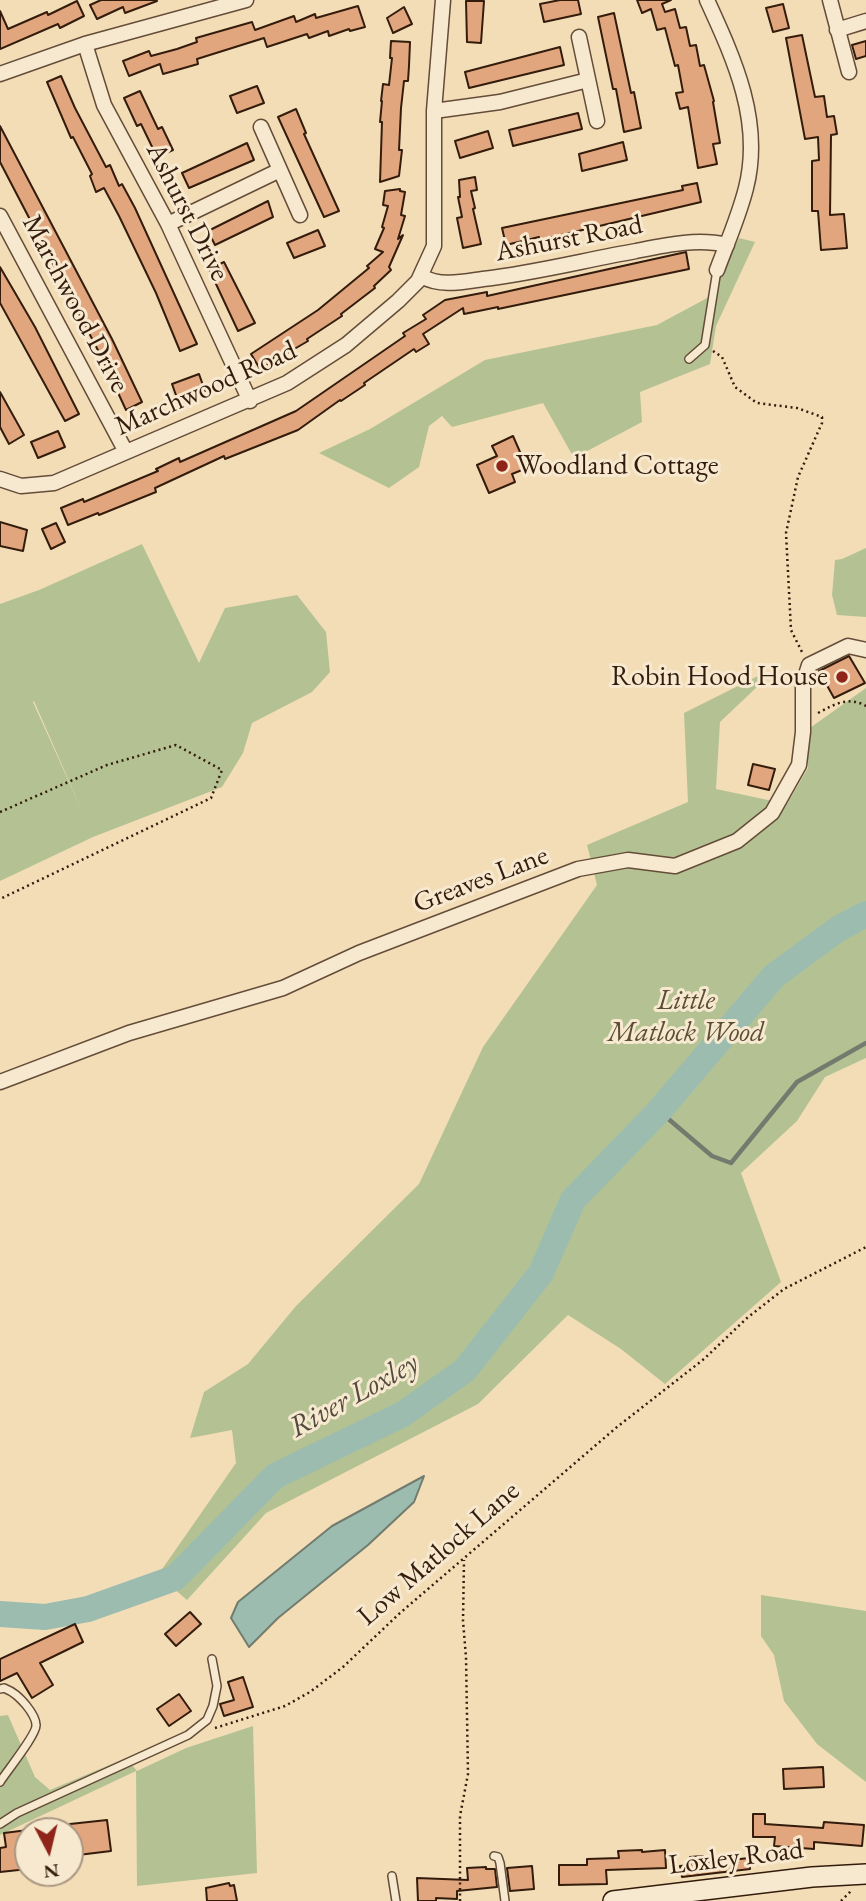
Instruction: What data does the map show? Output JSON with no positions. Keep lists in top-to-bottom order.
{
  "streets": {
    "main road": ["Loxley Road"],
    "street": [
      "Ashurst Drive",
      "Ashurst Road",
      "Marchwood Drive",
      "Marchwood Road",
      "Greaves Lane"
    ],
    "path": ["Low Matlock Lane"]
  },
  "crossings": [
    ["Ashurst Drive", "Marchwood Road"],
    ["Ashurst Road", "Marchwood Road"],
    ["Marchwood Drive", "Marchwood Road"]
  ],
  "water": ["River Loxley"],
  "parks": ["Little Matlock Wood"],
  "places": ["Woodland Cottage", "Robin Hood House"],
  "north": "bottom"
}
